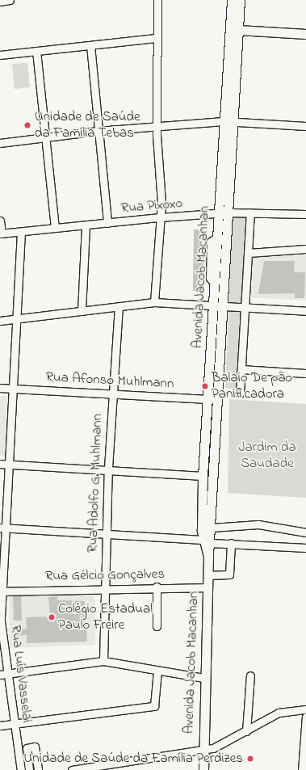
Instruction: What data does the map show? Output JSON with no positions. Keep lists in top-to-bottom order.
{
  "streets": {
    "main road": ["Avenida Jacob Macanhan"],
    "street": [
      "Rua Pixoxo",
      "Rua Afonso Muhlmann",
      "Rua Adolfo G. Muhlmann",
      "Rua Gélcio Gonçalves",
      "Rua Luís Vasselai"
    ]
  },
  "crossings": [
    ["Rua Pixoxo", "Avenida Jacob Macanhan"],
    ["Rua Pixoxo", "Rua Luís Vasselai"],
    ["Avenida Jacob Macanhan", "Rua Afonso Muhlmann"],
    ["Avenida Jacob Macanhan", "Rua Gélcio Gonçalves"],
    ["Rua Afonso Muhlmann", "Rua Adolfo G. Muhlmann"],
    ["Rua Afonso Muhlmann", "Rua Luís Vasselai"],
    ["Rua Adolfo G. Muhlmann", "Rua Gélcio Gonçalves"],
    ["Rua Gélcio Gonçalves", "Rua Luís Vasselai"]
  ],
  "parks": ["Jardim da Saudade"],
  "places": [
    "Unidade de Saúde da Família Tebas",
    "Balaio De pão Panificadora",
    "Colégio Estadual Paulo Freire",
    "Unidade de Saúde da Família Perdizes"
  ]
}
